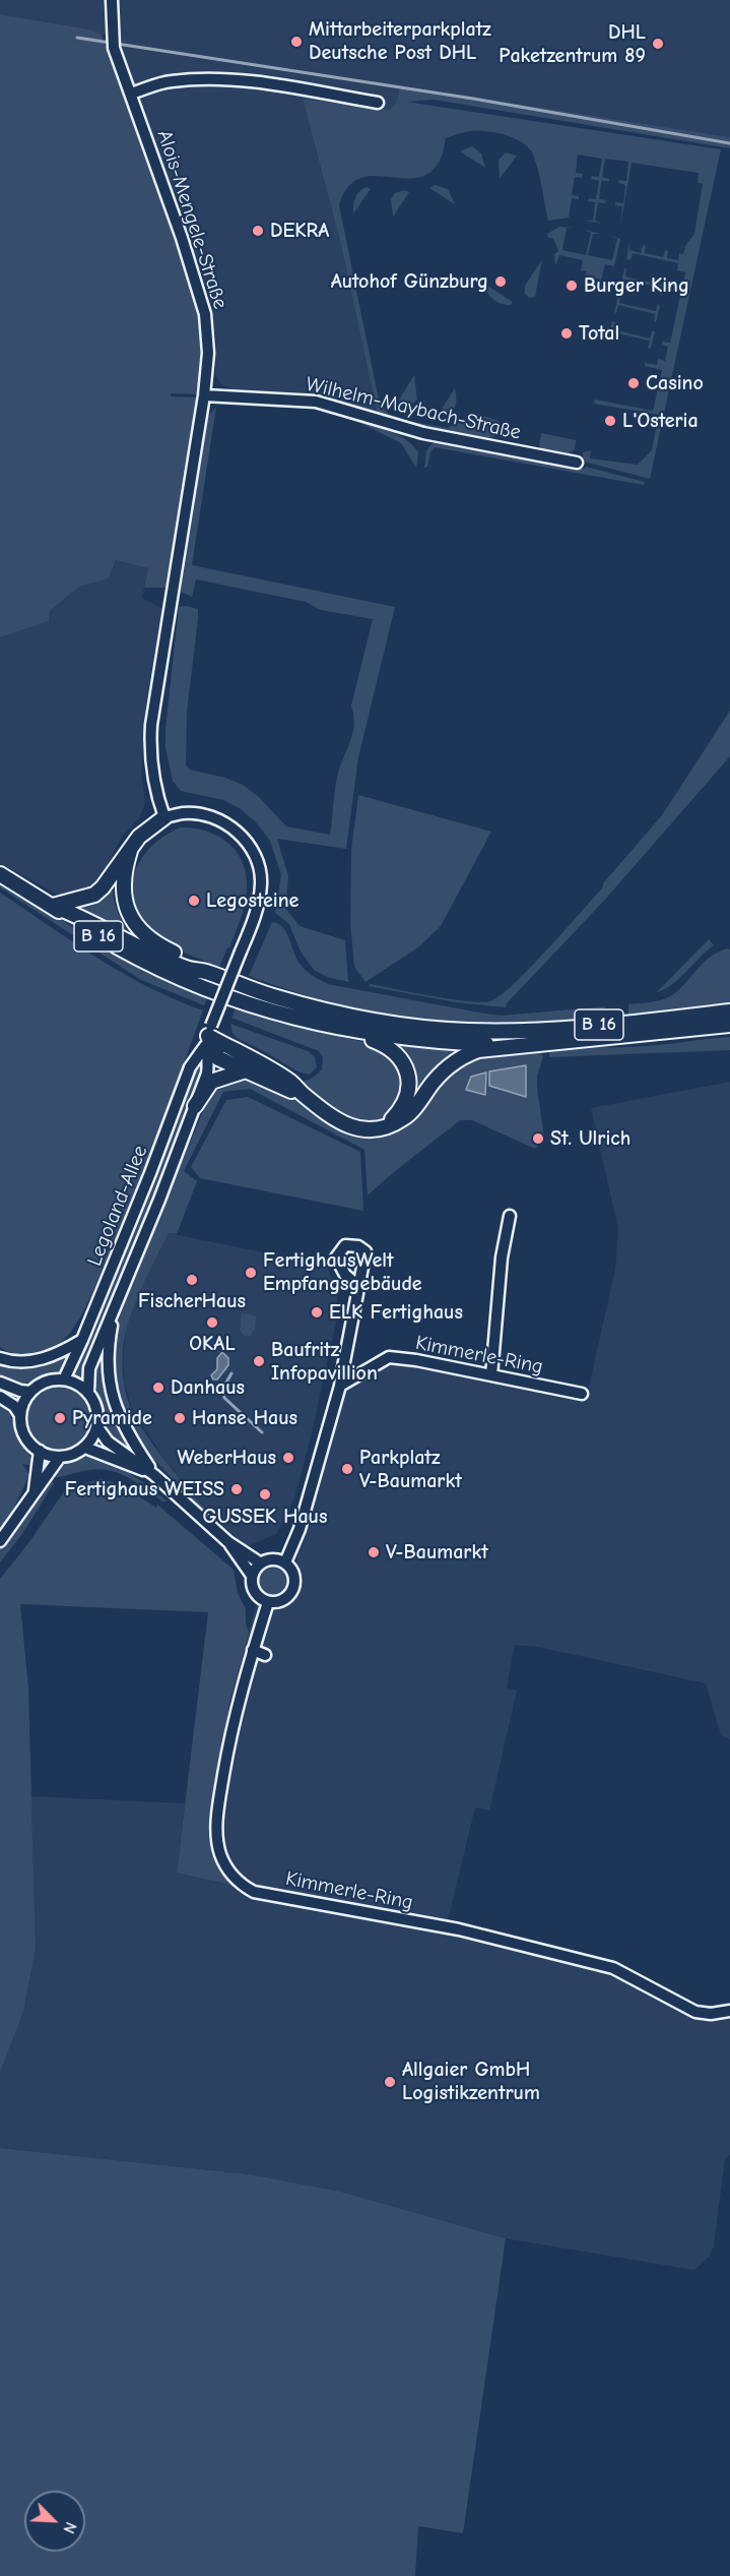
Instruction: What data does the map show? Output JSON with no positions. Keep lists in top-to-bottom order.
{
  "streets": {
    "main road": ["B 16"],
    "street": [
      "Alois-Mengele-Straße",
      "Wilhelm-Maybach-Straße",
      "Legoland-Allee",
      "Kimmerle-Ring"
    ]
  },
  "crossings": [
    ["Alois-Mengele-Straße", "Wilhelm-Maybach-Straße"]
  ],
  "places": [
    "Mittarbeiterparkplatz Deutsche Post DHL",
    "DHL Paketzentrum 89",
    "DEKRA",
    "Autohof Günzburg",
    "Burger King",
    "Total",
    "Casino",
    "L'Osteria",
    "Legosteine",
    "St. Ulrich",
    "FertighausWelt Empfangsgebäude",
    "FischerHaus",
    "ELK Fertighaus",
    "OKAL",
    "Baufritz Infopavillion",
    "Danhaus",
    "Pyramide",
    "Hanse Haus",
    "WeberHaus",
    "Parkplatz V-Baumarkt",
    "Fertighaus WEISS",
    "GUSSEK Haus",
    "V-Baumarkt",
    "Allgaier GmbH Logistikzentrum"
  ],
  "north": "bottom right"
}
